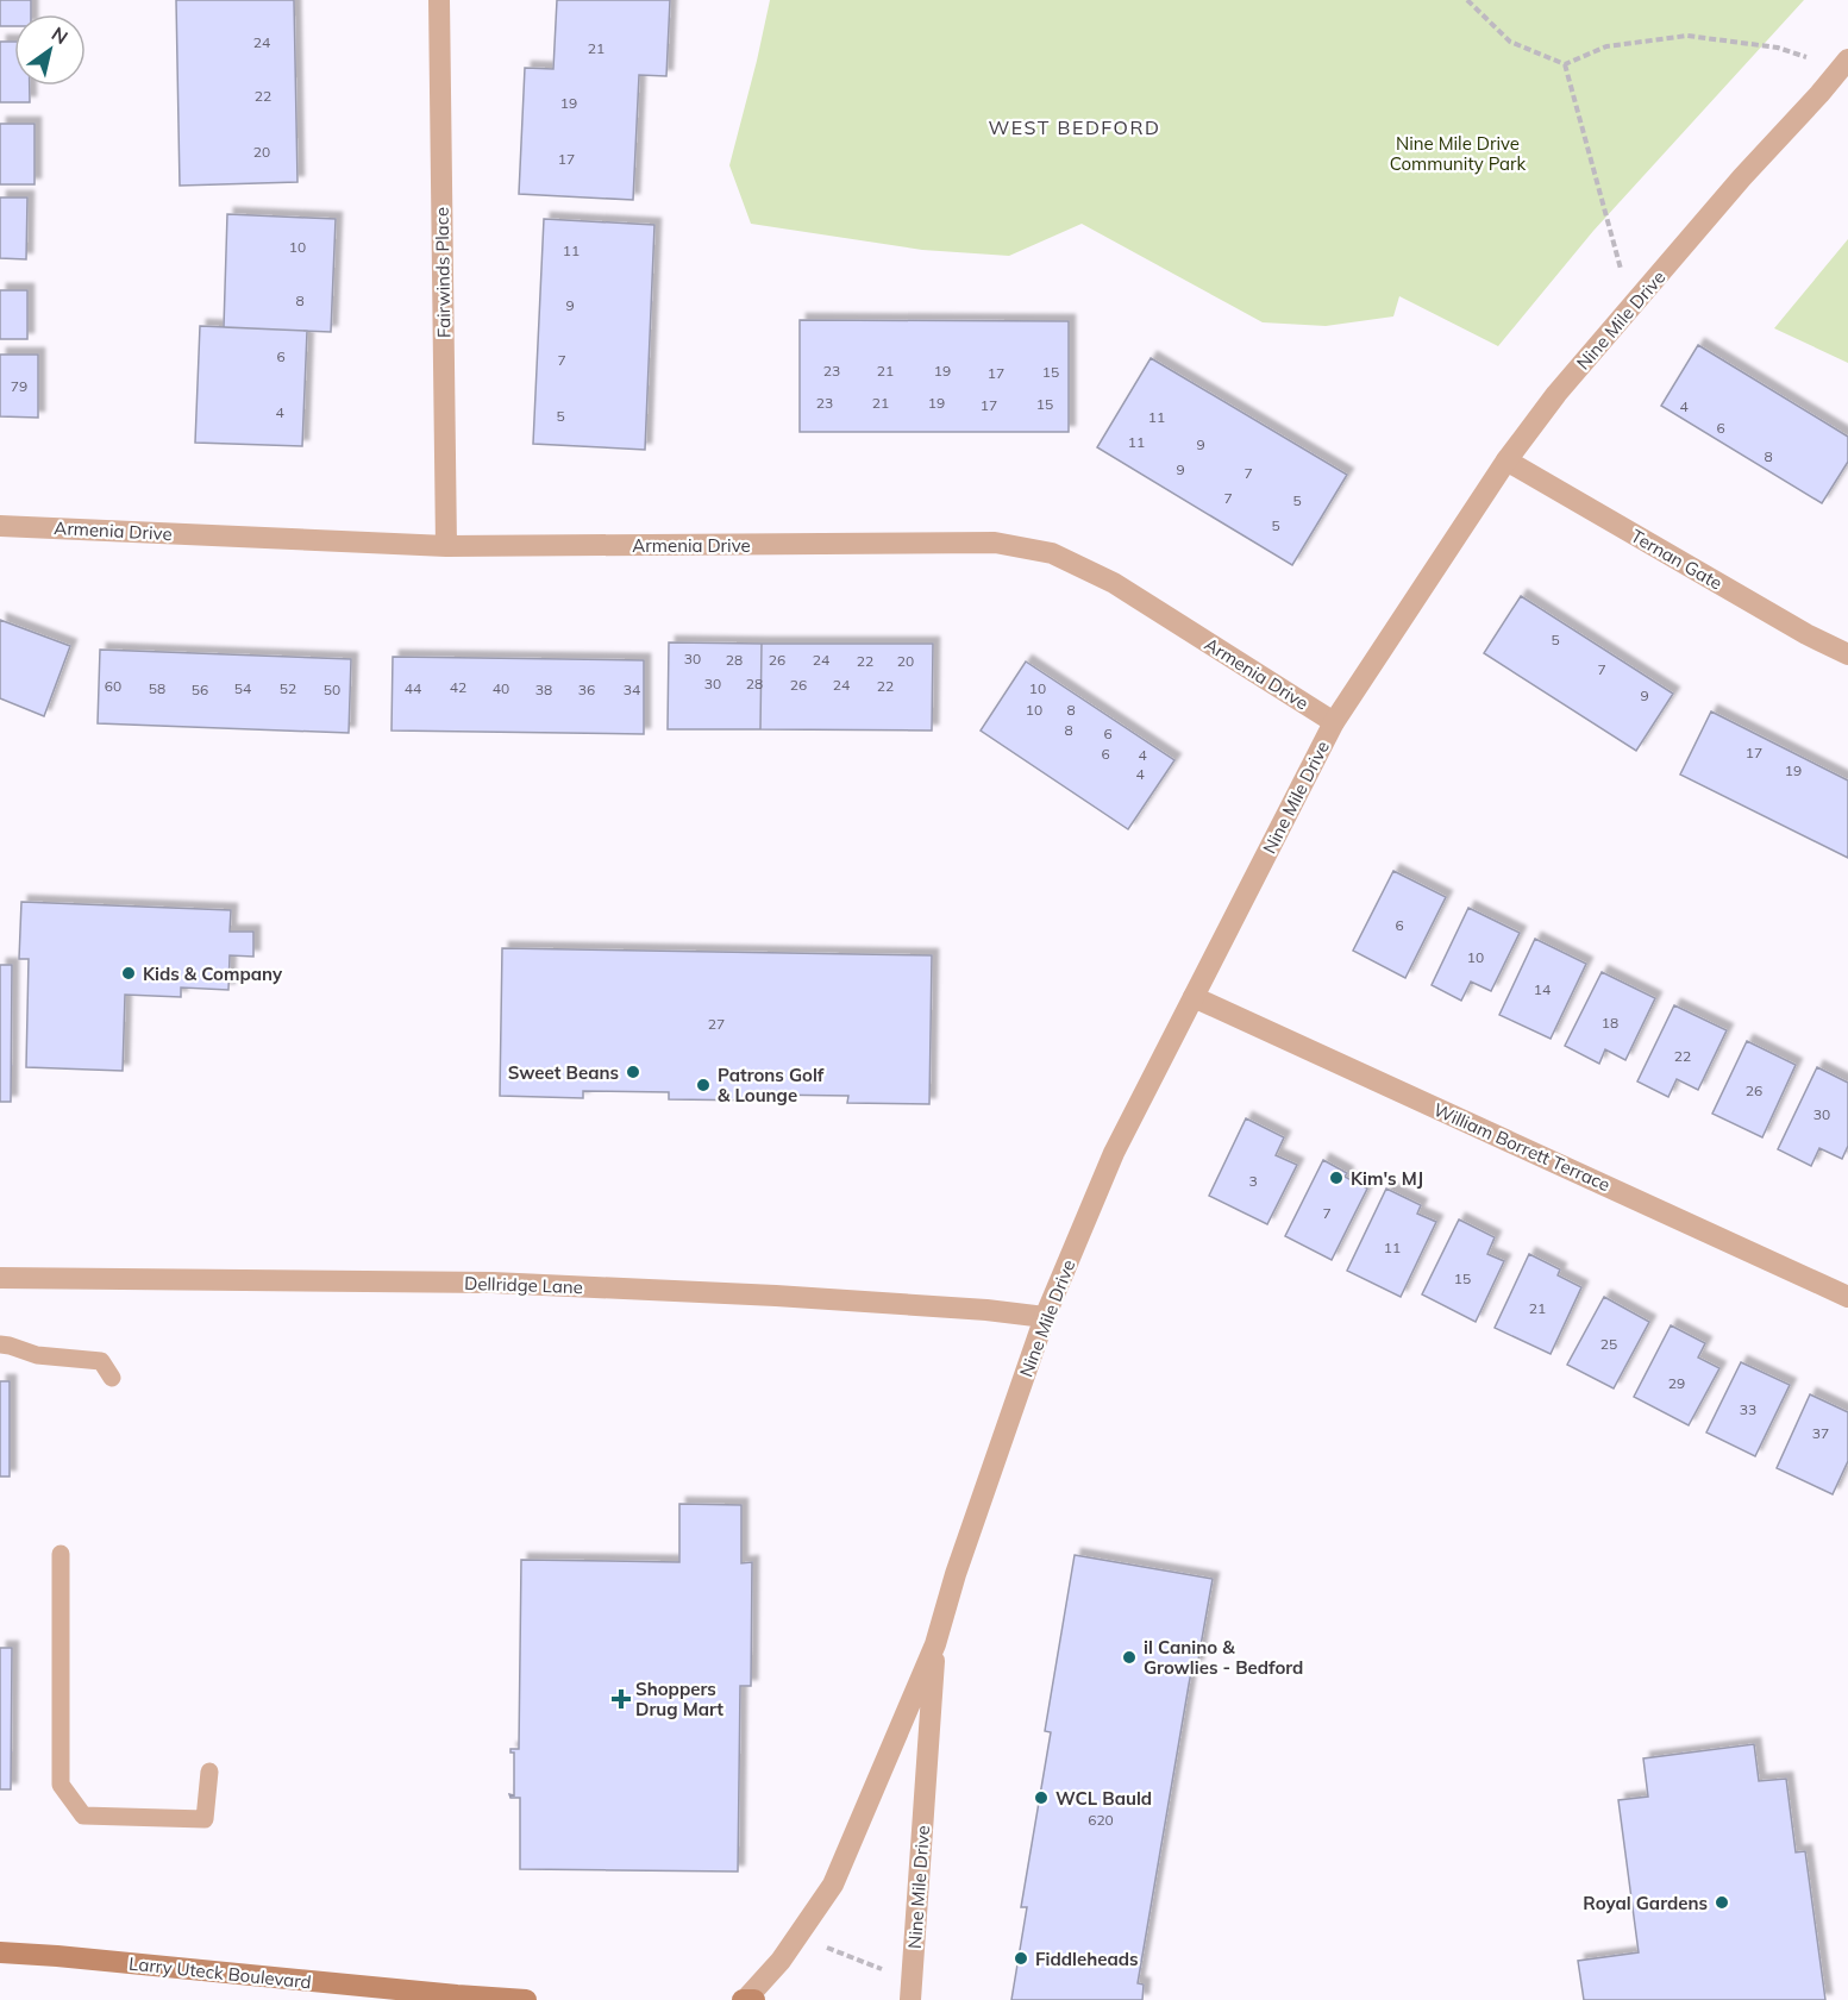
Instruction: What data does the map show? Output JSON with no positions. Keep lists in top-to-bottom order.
{
  "streets": {
    "main road": ["Larry Uteck Boulevard"],
    "street": [
      "Fairwinds Place",
      "Nine Mile Drive",
      "Armenia Drive",
      "Ternan Gate",
      "William Borrett Terrace",
      "Dellridge Lane"
    ]
  },
  "crossings": [
    ["Fairwinds Place", "Armenia Drive"],
    ["Nine Mile Drive", "Armenia Drive"],
    ["Nine Mile Drive", "Ternan Gate"],
    ["Nine Mile Drive", "William Borrett Terrace"],
    ["Nine Mile Drive", "Dellridge Lane"]
  ],
  "districts": ["WEST BEDFORD"],
  "parks": ["Nine Mile Drive Community Park"],
  "places": {
    "other": [
      "Kids & Company",
      "Sweet Beans",
      "Patrons Golf & Lounge",
      "Kim's MJ",
      "il Canino & Growlies - Bedford",
      "WCL Bauld",
      "Royal Gardens",
      "Fiddleheads"
    ],
    "health": ["Shoppers Drug Mart"]
  },
  "house_numbers": [
    "24",
    "21",
    "22",
    "19",
    "20",
    "17",
    "10",
    "11",
    "8",
    "9",
    "6",
    "7",
    "23",
    "21",
    "19",
    "15",
    "17",
    "79",
    "23",
    "21",
    "19",
    "15",
    "17",
    "4",
    "4",
    "5",
    "11",
    "6",
    "11",
    "9",
    "8",
    "9",
    "7",
    "7",
    "5",
    "5",
    "5",
    "30",
    "28",
    "26",
    "24",
    "22",
    "20",
    "7",
    "30",
    "28",
    "26",
    "24",
    "60",
    "22",
    "42",
    "58",
    "54",
    "52",
    "44",
    "40",
    "10",
    "56",
    "50",
    "38",
    "36",
    "34",
    "9",
    "10",
    "8",
    "8",
    "6",
    "17",
    "6",
    "4",
    "19",
    "4",
    "6",
    "10",
    "14",
    "18",
    "27",
    "22",
    "26",
    "30",
    "3",
    "7",
    "11",
    "15",
    "21",
    "25",
    "29",
    "33",
    "37",
    "620"
  ],
  "north": "top right"
}
